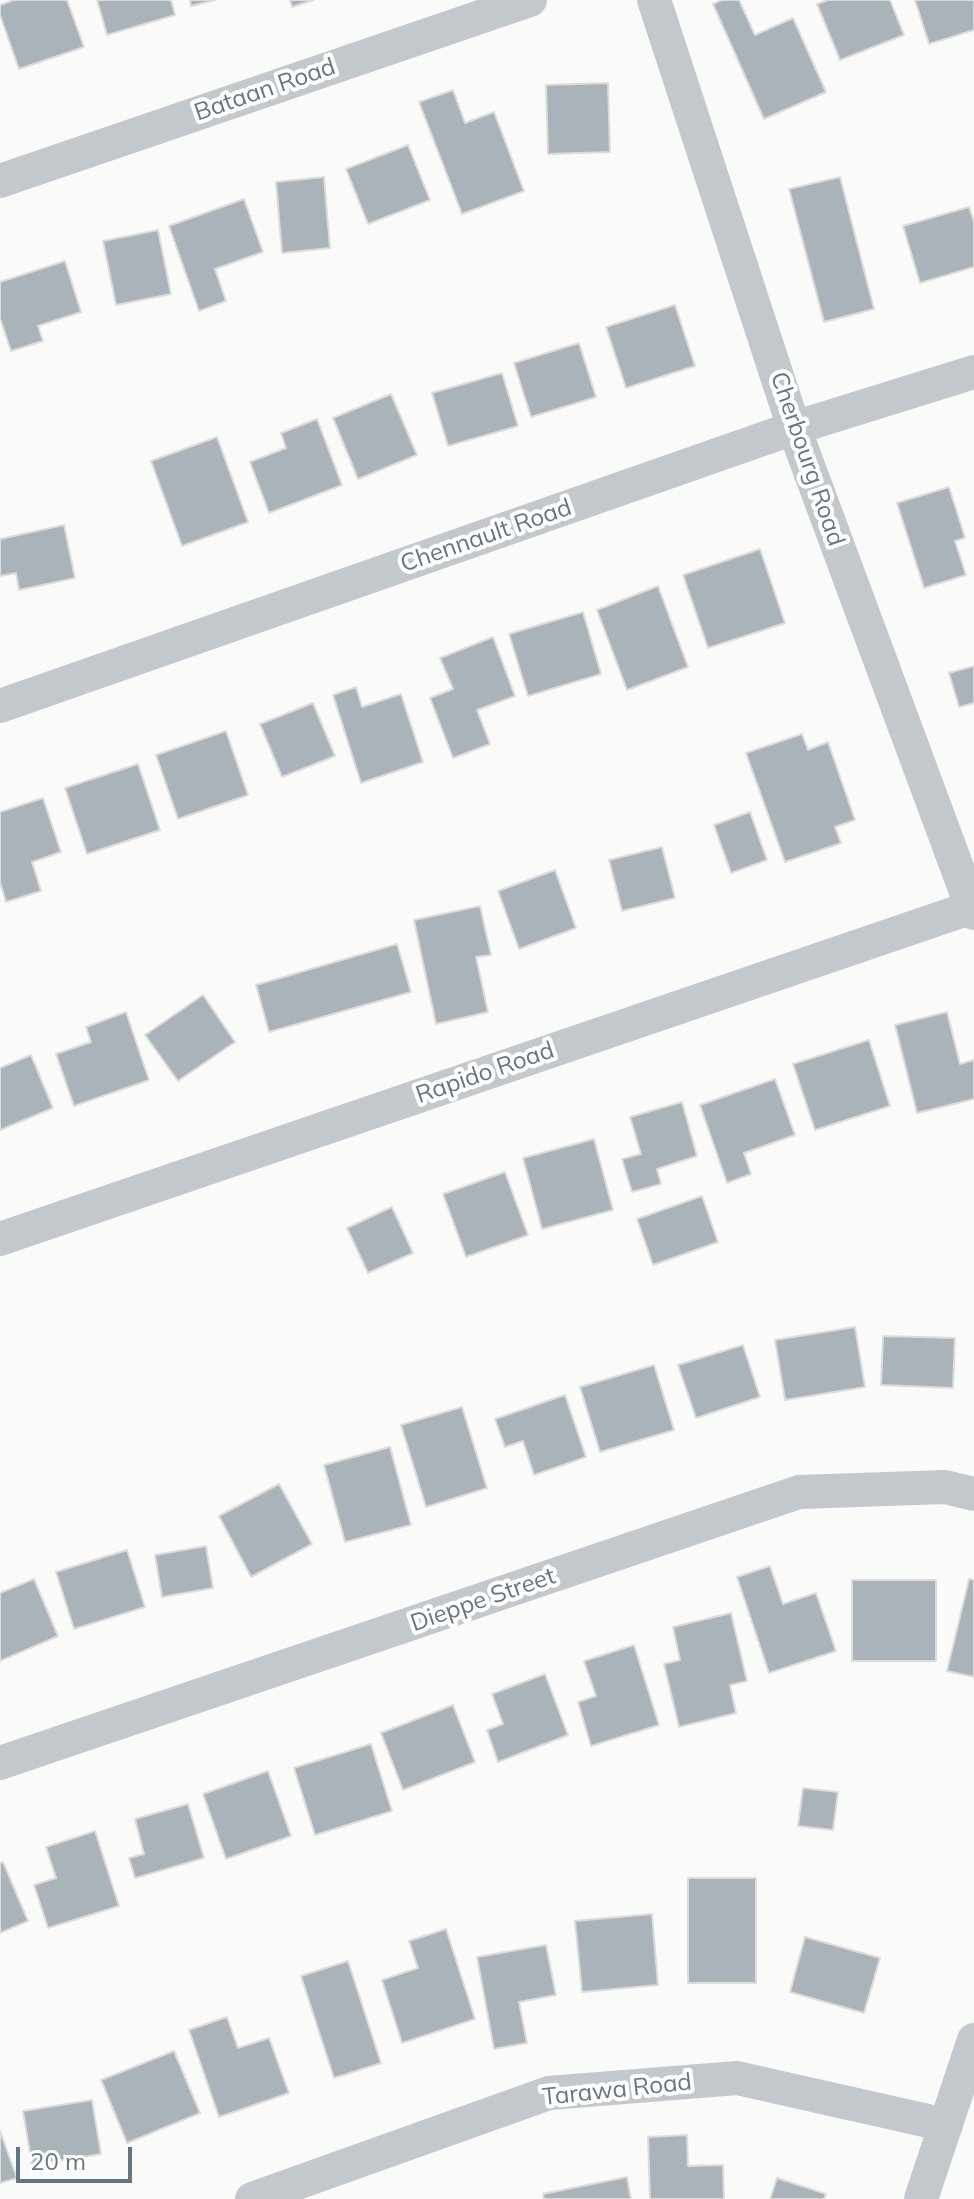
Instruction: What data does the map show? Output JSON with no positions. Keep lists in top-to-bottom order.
{
  "streets": {
    "street": [
      "Bataan Road",
      "Cherbourg Road",
      "Chennault Road",
      "Rapido Road",
      "Dieppe Street",
      "Tarawa Road"
    ]
  },
  "crossings": [
    ["Cherbourg Road", "Chennault Road"],
    ["Cherbourg Road", "Rapido Road"]
  ],
  "scale_bar": "20 m"
}
